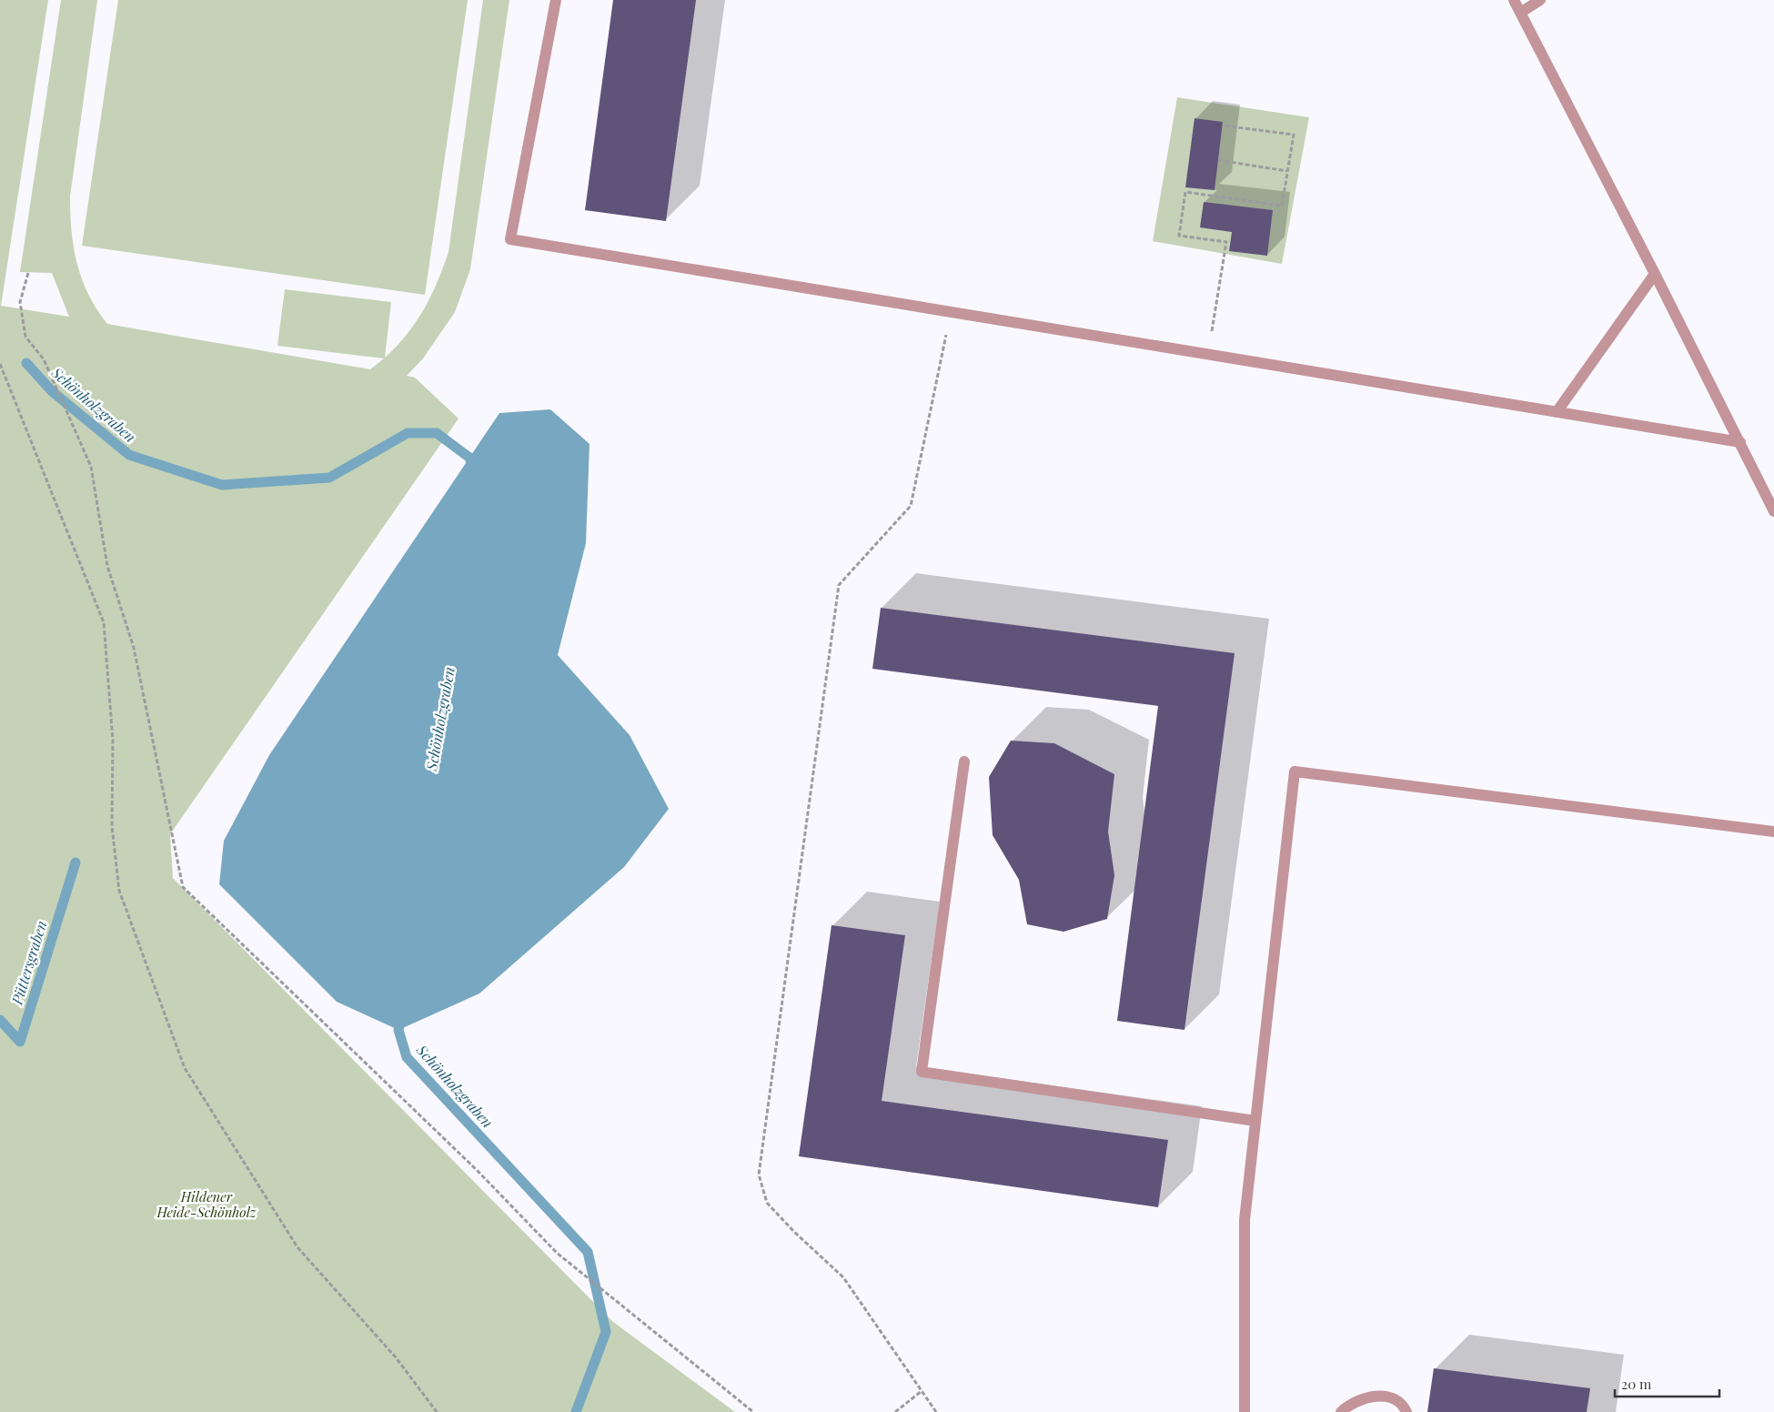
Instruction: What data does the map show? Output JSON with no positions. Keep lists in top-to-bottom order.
{
  "water": ["Schönholzgraben", "Püttersgraben"],
  "parks": ["Hildener Heide-Schönholz"],
  "scale_bar": "20 m"
}
